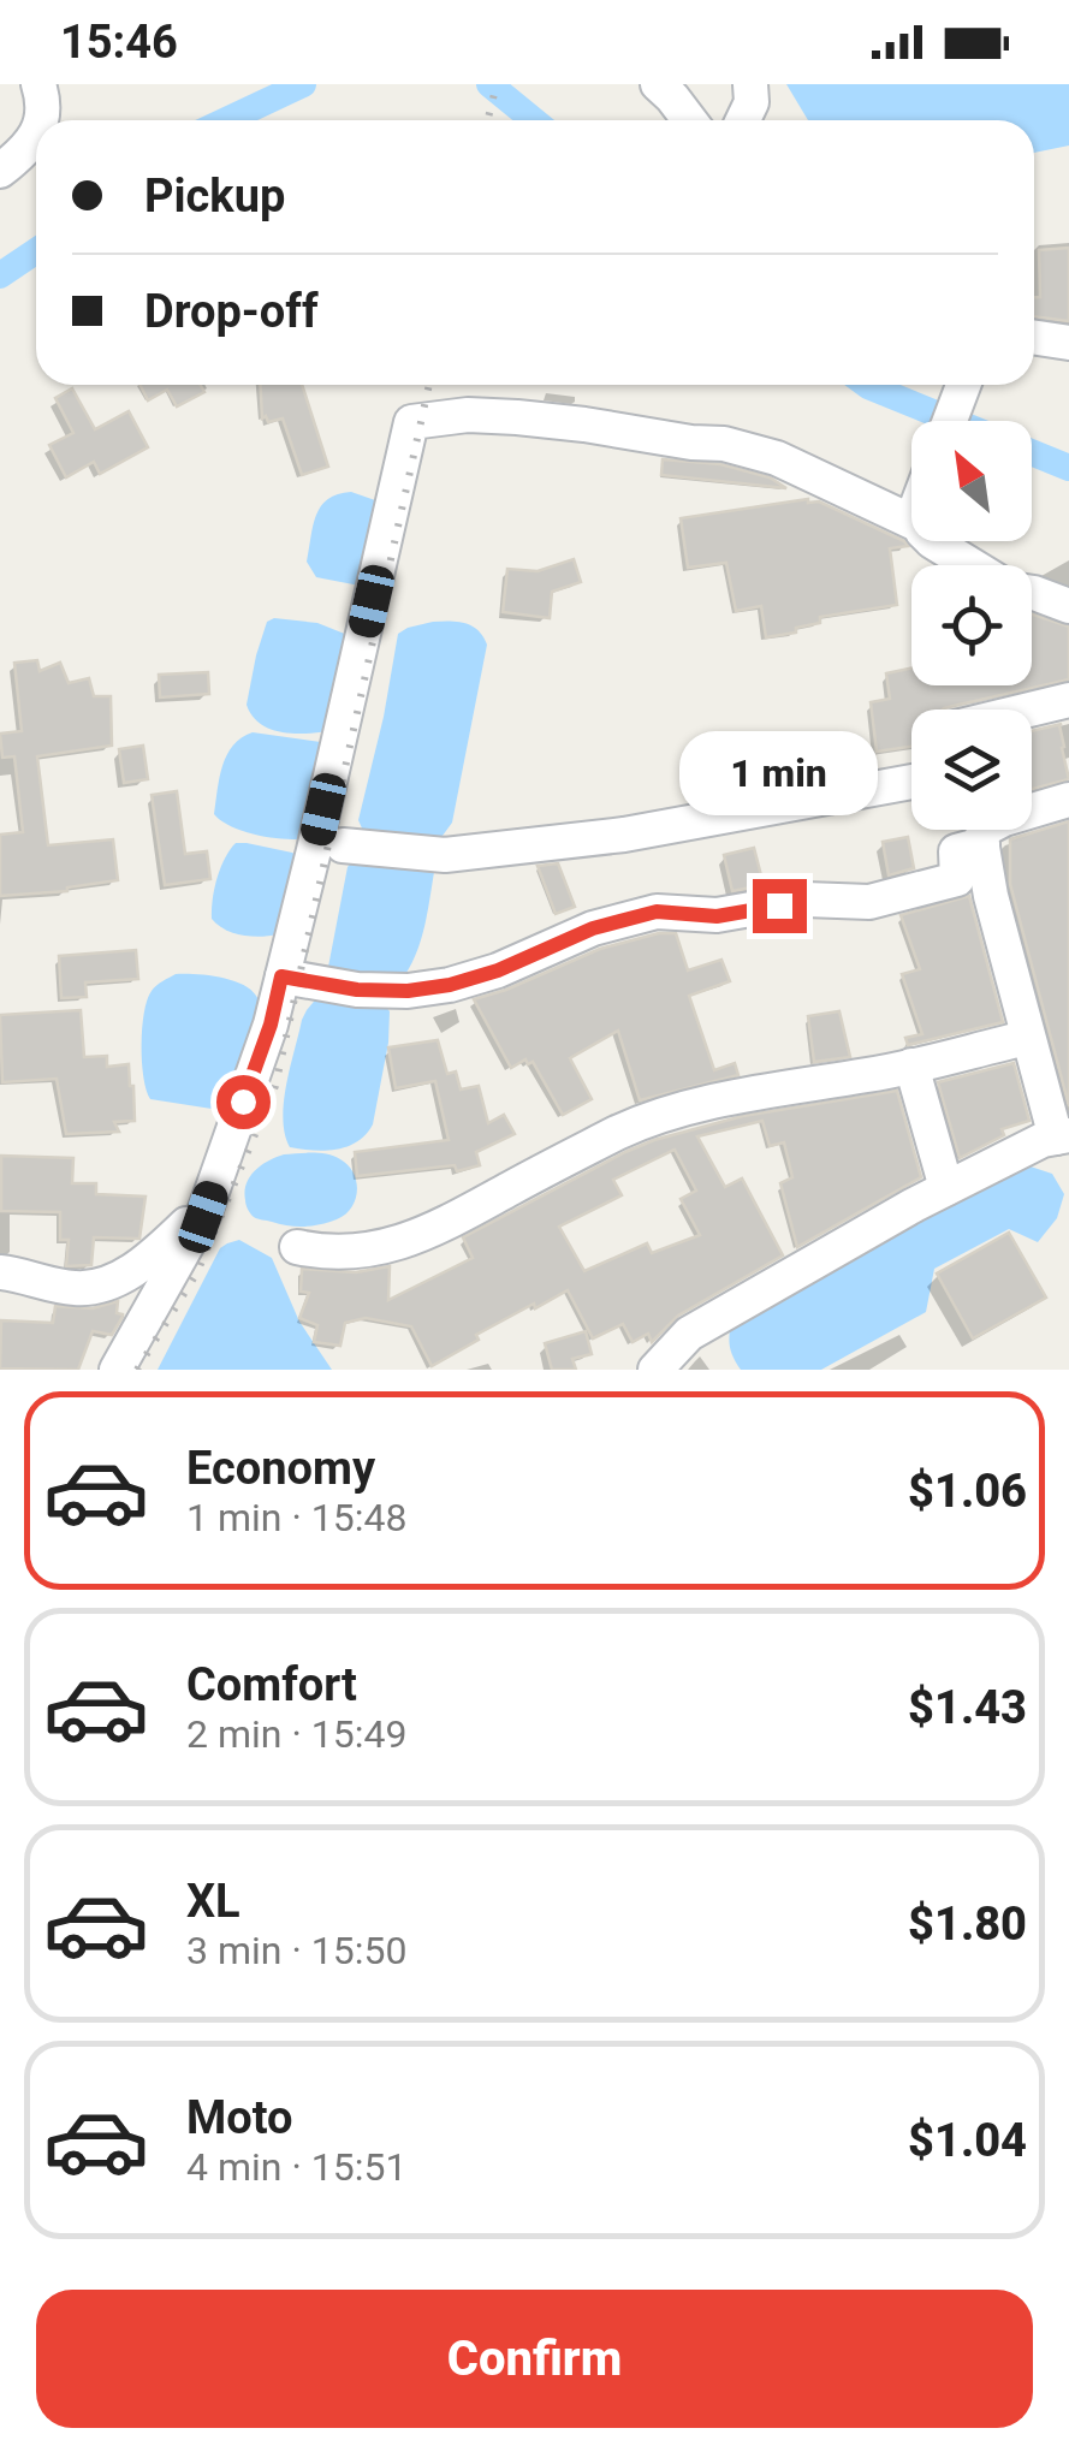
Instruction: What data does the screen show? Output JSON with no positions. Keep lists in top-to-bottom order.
{
  "north": "top left",
  "page": {
    "status": "15:46",
    "banner": ["Pickup", "Drop-off"],
    "bubble": "1 min",
    "list": [
      {
        "name": "Economy",
        "note": "1 min · 15:48",
        "value": "$1.06"
      },
      {
        "name": "Comfort",
        "note": "2 min · 15:49",
        "value": "$1.43"
      },
      {
        "name": "XL",
        "note": "3 min · 15:50",
        "value": "$1.80"
      },
      {
        "name": "Moto",
        "note": "4 min · 15:51",
        "value": "$1.04"
      }
    ],
    "buttons": "Confirm"
  }
}
